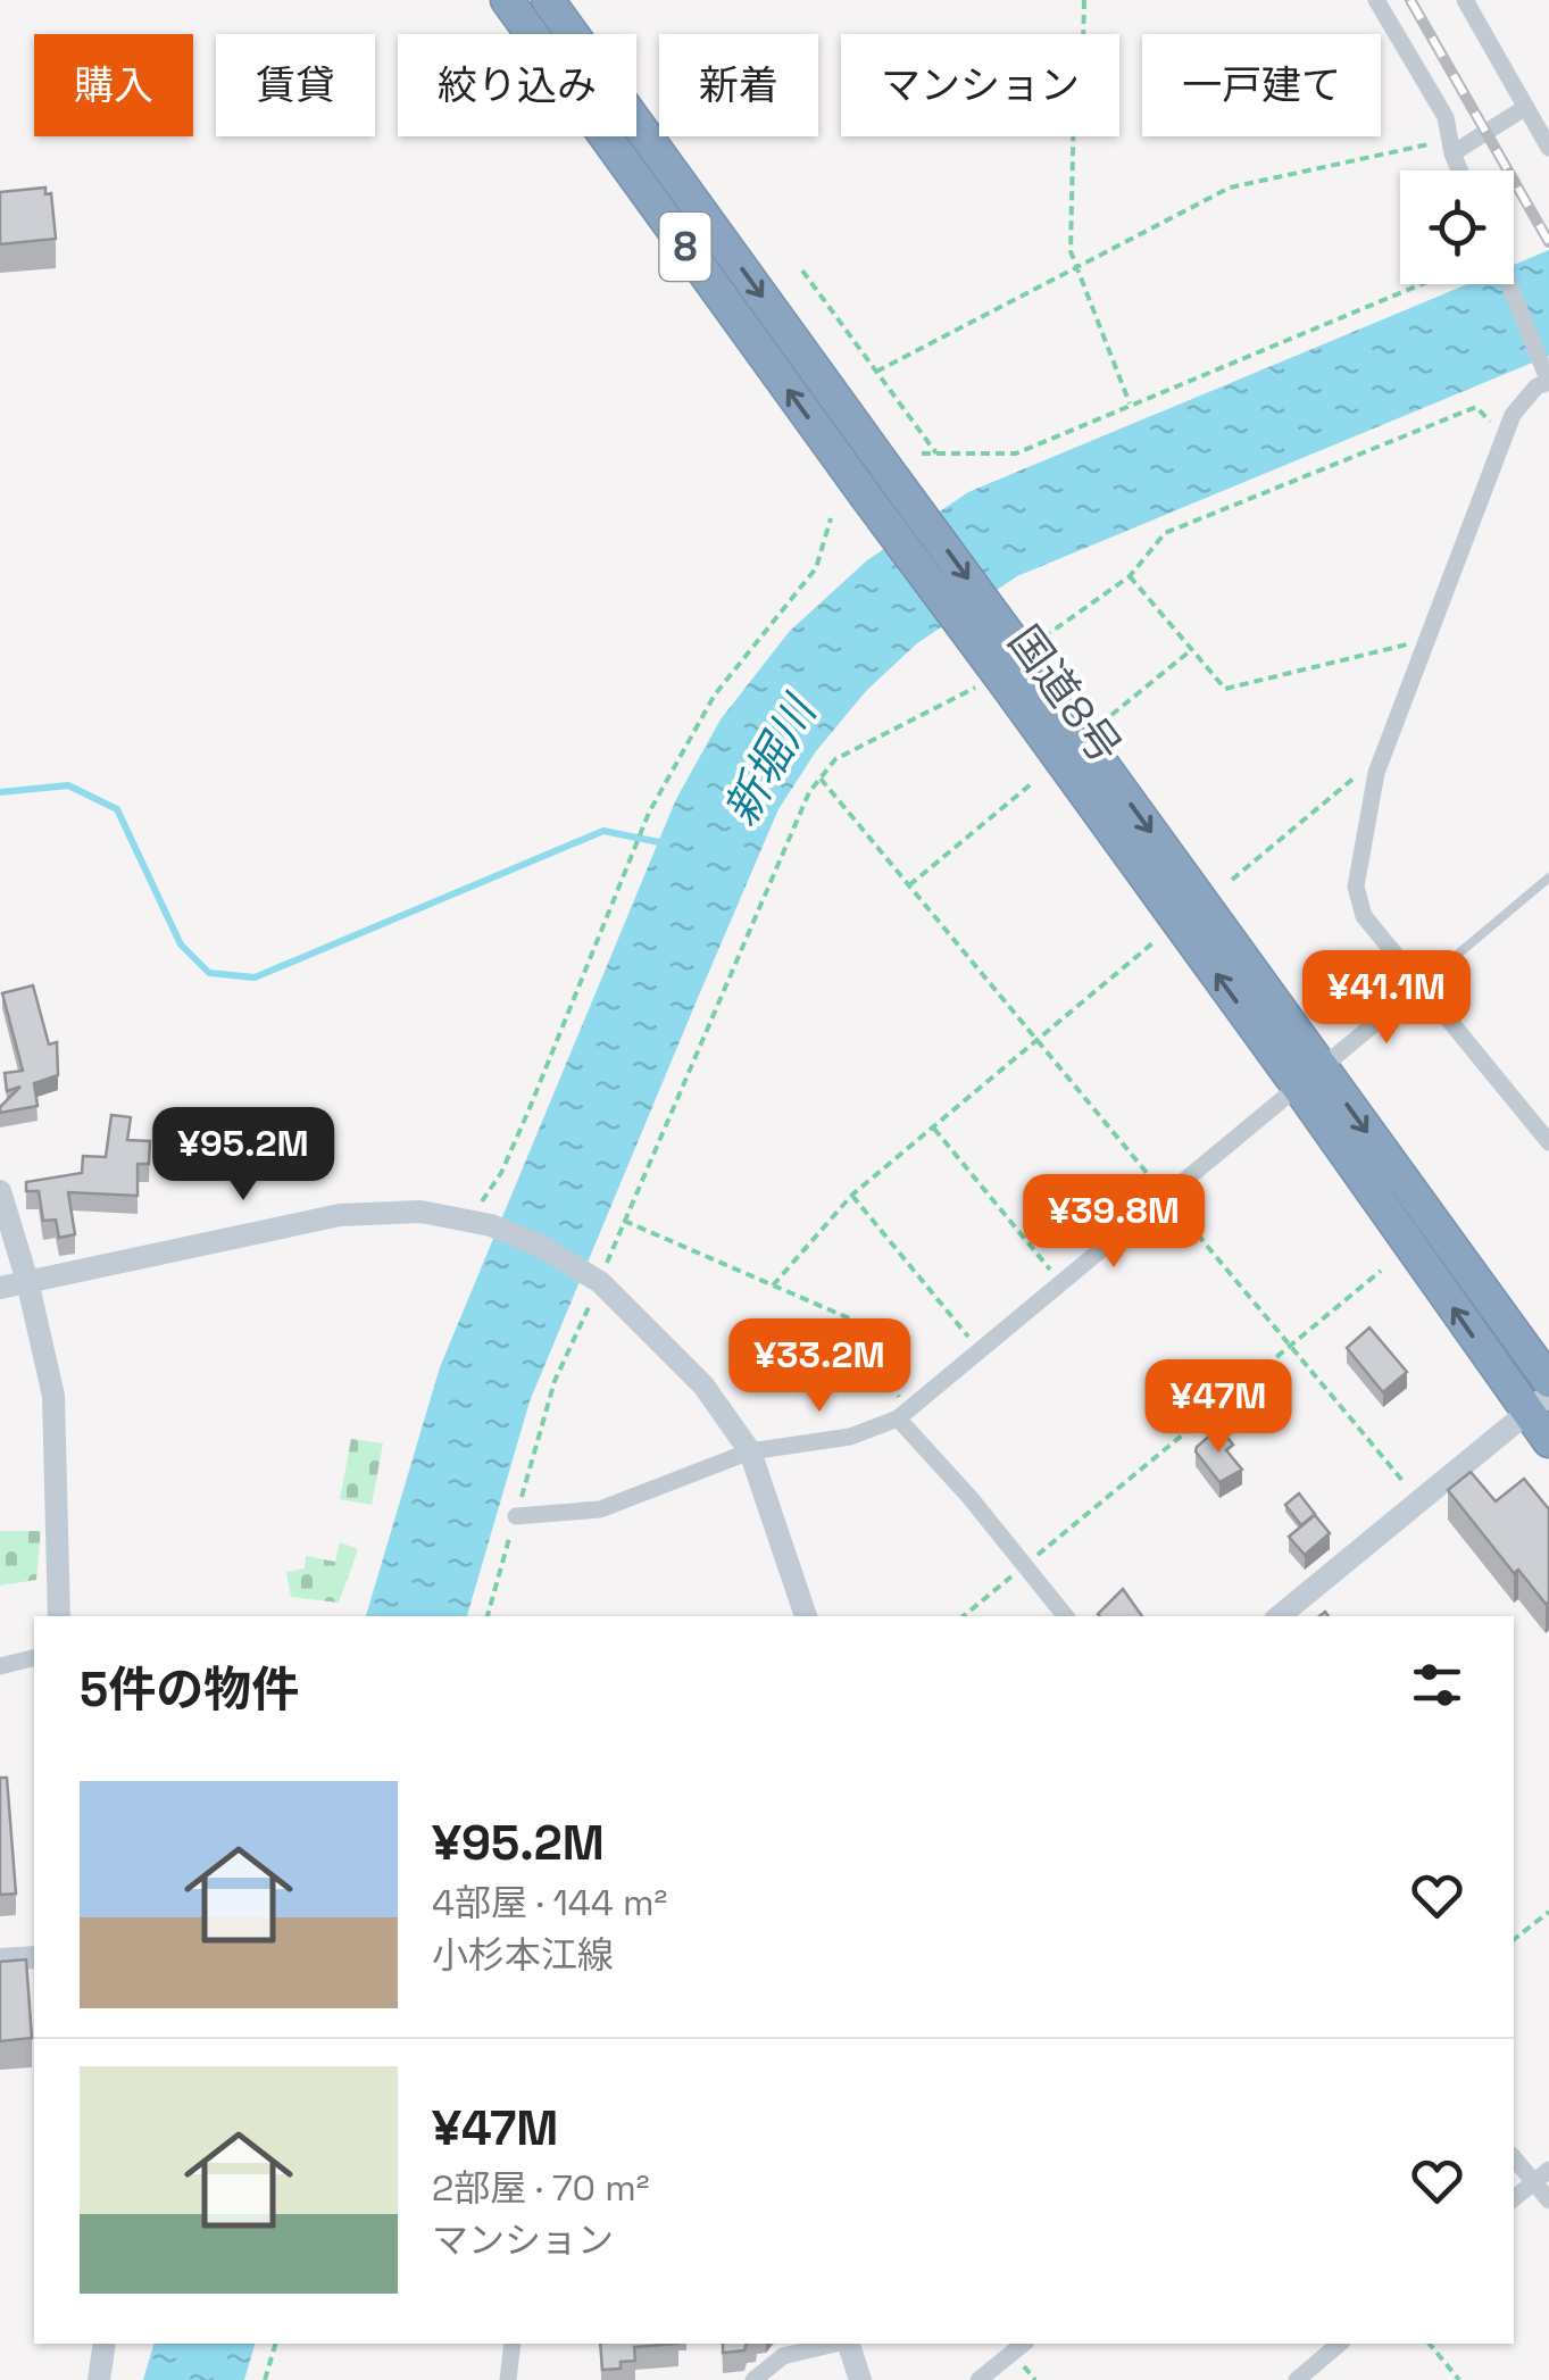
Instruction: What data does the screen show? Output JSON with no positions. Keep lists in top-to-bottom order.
{
  "streets": {
    "highway": ["8", "国道8号"]
  },
  "water": ["新堀川"],
  "page": {
    "chip": [
      "購入",
      "賃貸",
      "絞り込み",
      "新着",
      "マンション",
      "一戸建て"
    ],
    "price": [
      "¥41.1M",
      "¥95.2M",
      "¥39.8M",
      "¥33.2M",
      "¥47M"
    ],
    "heading": "5件の物件",
    "list": [
      {
        "name": "¥95.2M",
        "note": "4部屋 · 144 m² · 小杉本江線"
      },
      {
        "name": "¥47M",
        "note": "2部屋 · 70 m² · マンション"
      }
    ]
  }
}
